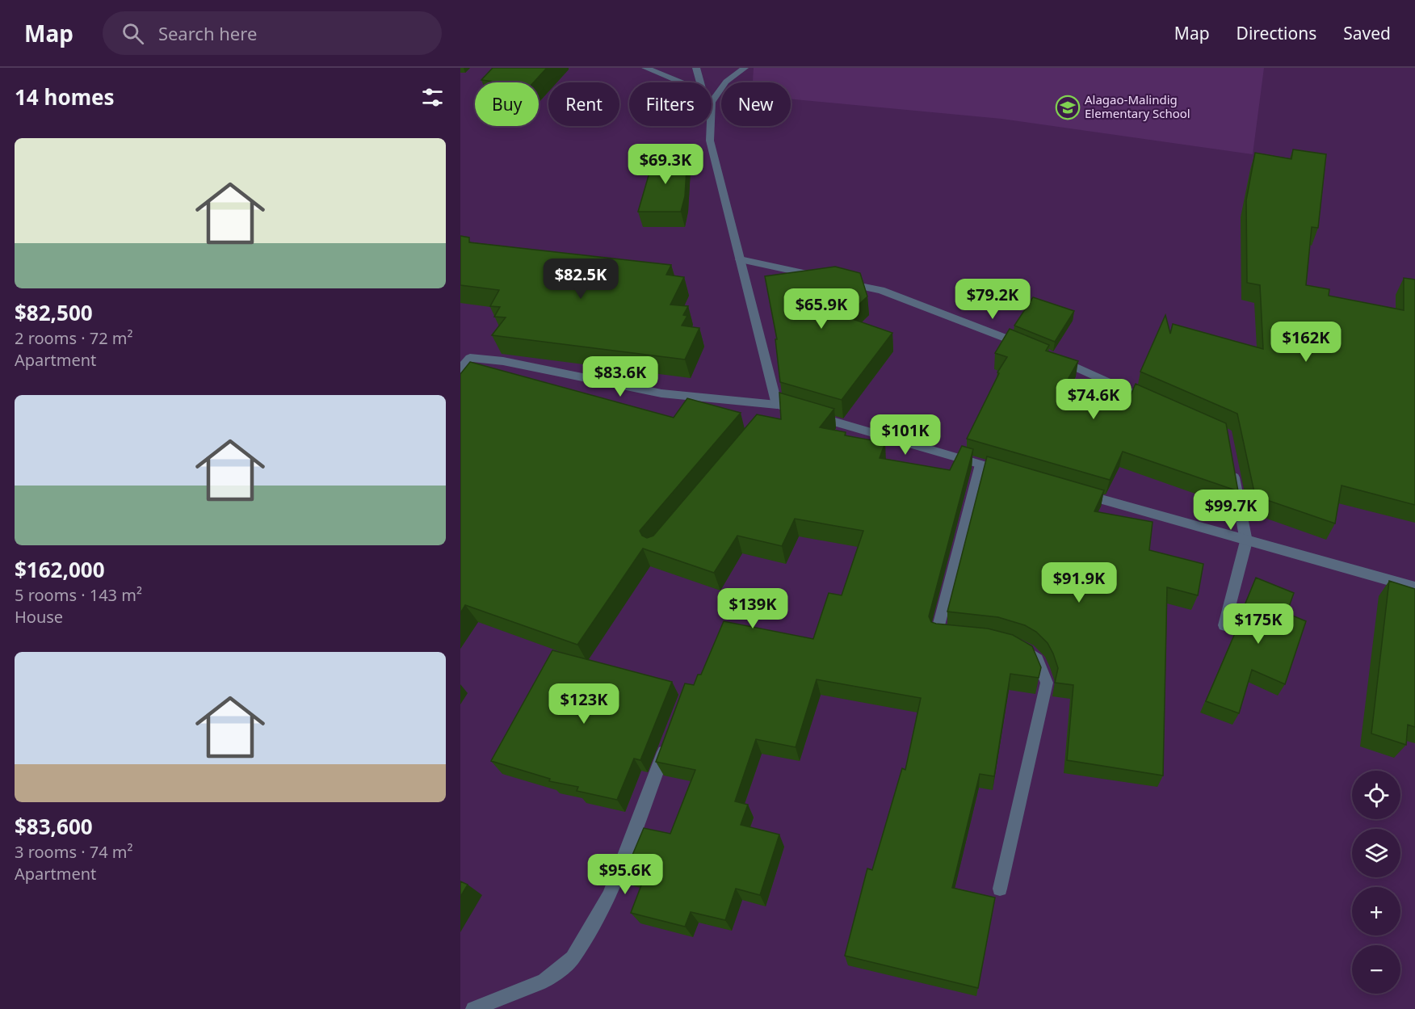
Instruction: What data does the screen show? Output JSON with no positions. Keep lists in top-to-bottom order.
{
  "places": {
    "school or university": ["Alagao-Malindig Elementary School"]
  },
  "page": {
    "header": "Map",
    "search": "Search here",
    "nav": ["Map", "Directions", "Saved"],
    "heading": "14 homes",
    "chip": [
      "Buy",
      "Rent",
      "Filters",
      "New"
    ],
    "list": [
      {
        "name": "$82,500",
        "note": "2 rooms · 72 m² · Apartment"
      },
      {
        "name": "$162,000",
        "note": "5 rooms · 143 m² · House"
      },
      {
        "name": "$83,600",
        "note": "3 rooms · 74 m² · Apartment"
      }
    ],
    "price": [
      "$69.3K",
      "$82.5K",
      "$79.2K",
      "$65.9K",
      "$162K",
      "$83.6K",
      "$74.6K",
      "$101K",
      "$99.7K",
      "$91.9K",
      "$139K",
      "$175K",
      "$123K",
      "$95.6K"
    ],
    "map_buttons": ["+", "−"]
  }
}
